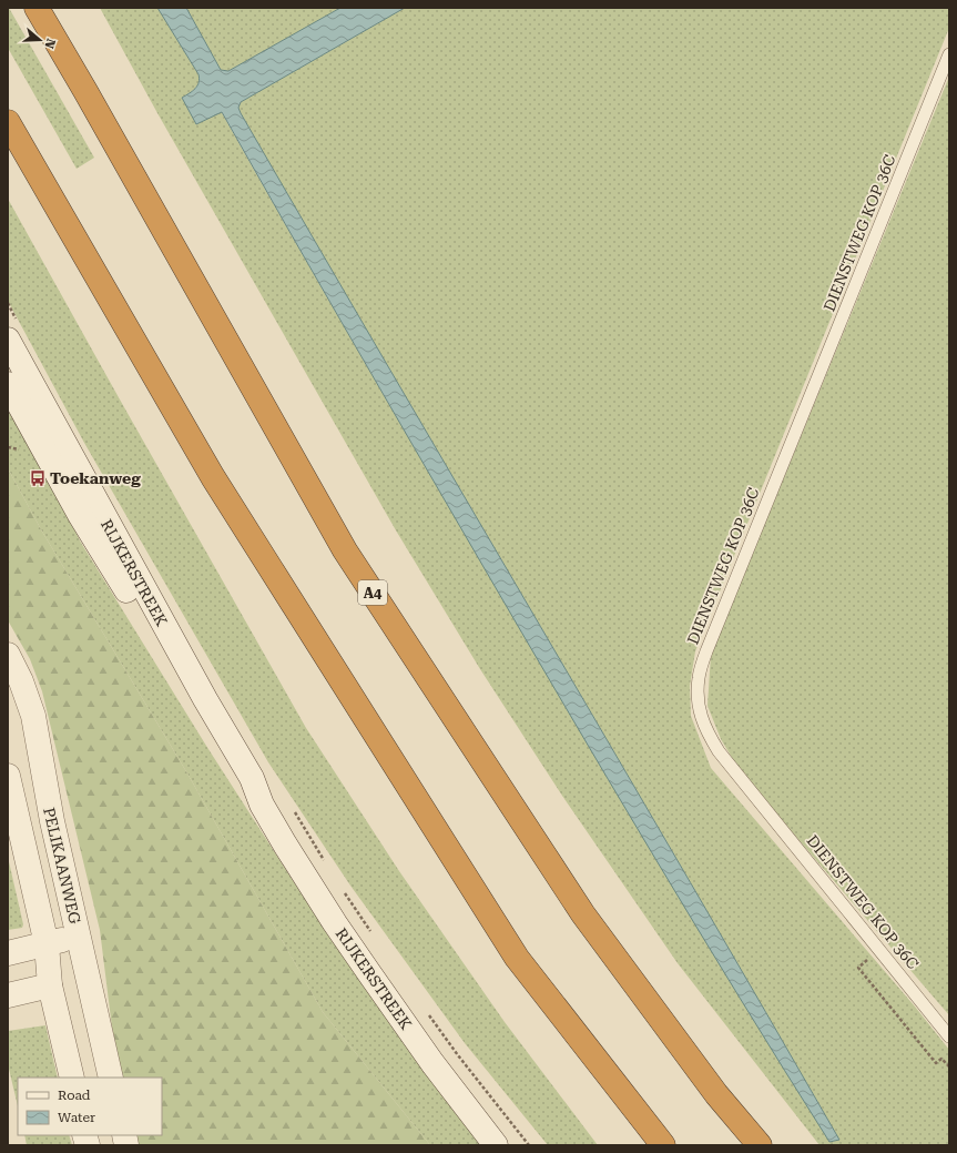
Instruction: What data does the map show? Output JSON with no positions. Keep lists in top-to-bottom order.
{
  "streets": {
    "highway": ["A4"],
    "street": ["RIJKERSTREEK", "PELIKAANWEG"],
    "lane": ["DIENSTWEG KOP 36C"]
  },
  "places": {
    "bus stop": ["Toekanweg"]
  },
  "legend": ["Road", "Water"],
  "north": "right"
}
